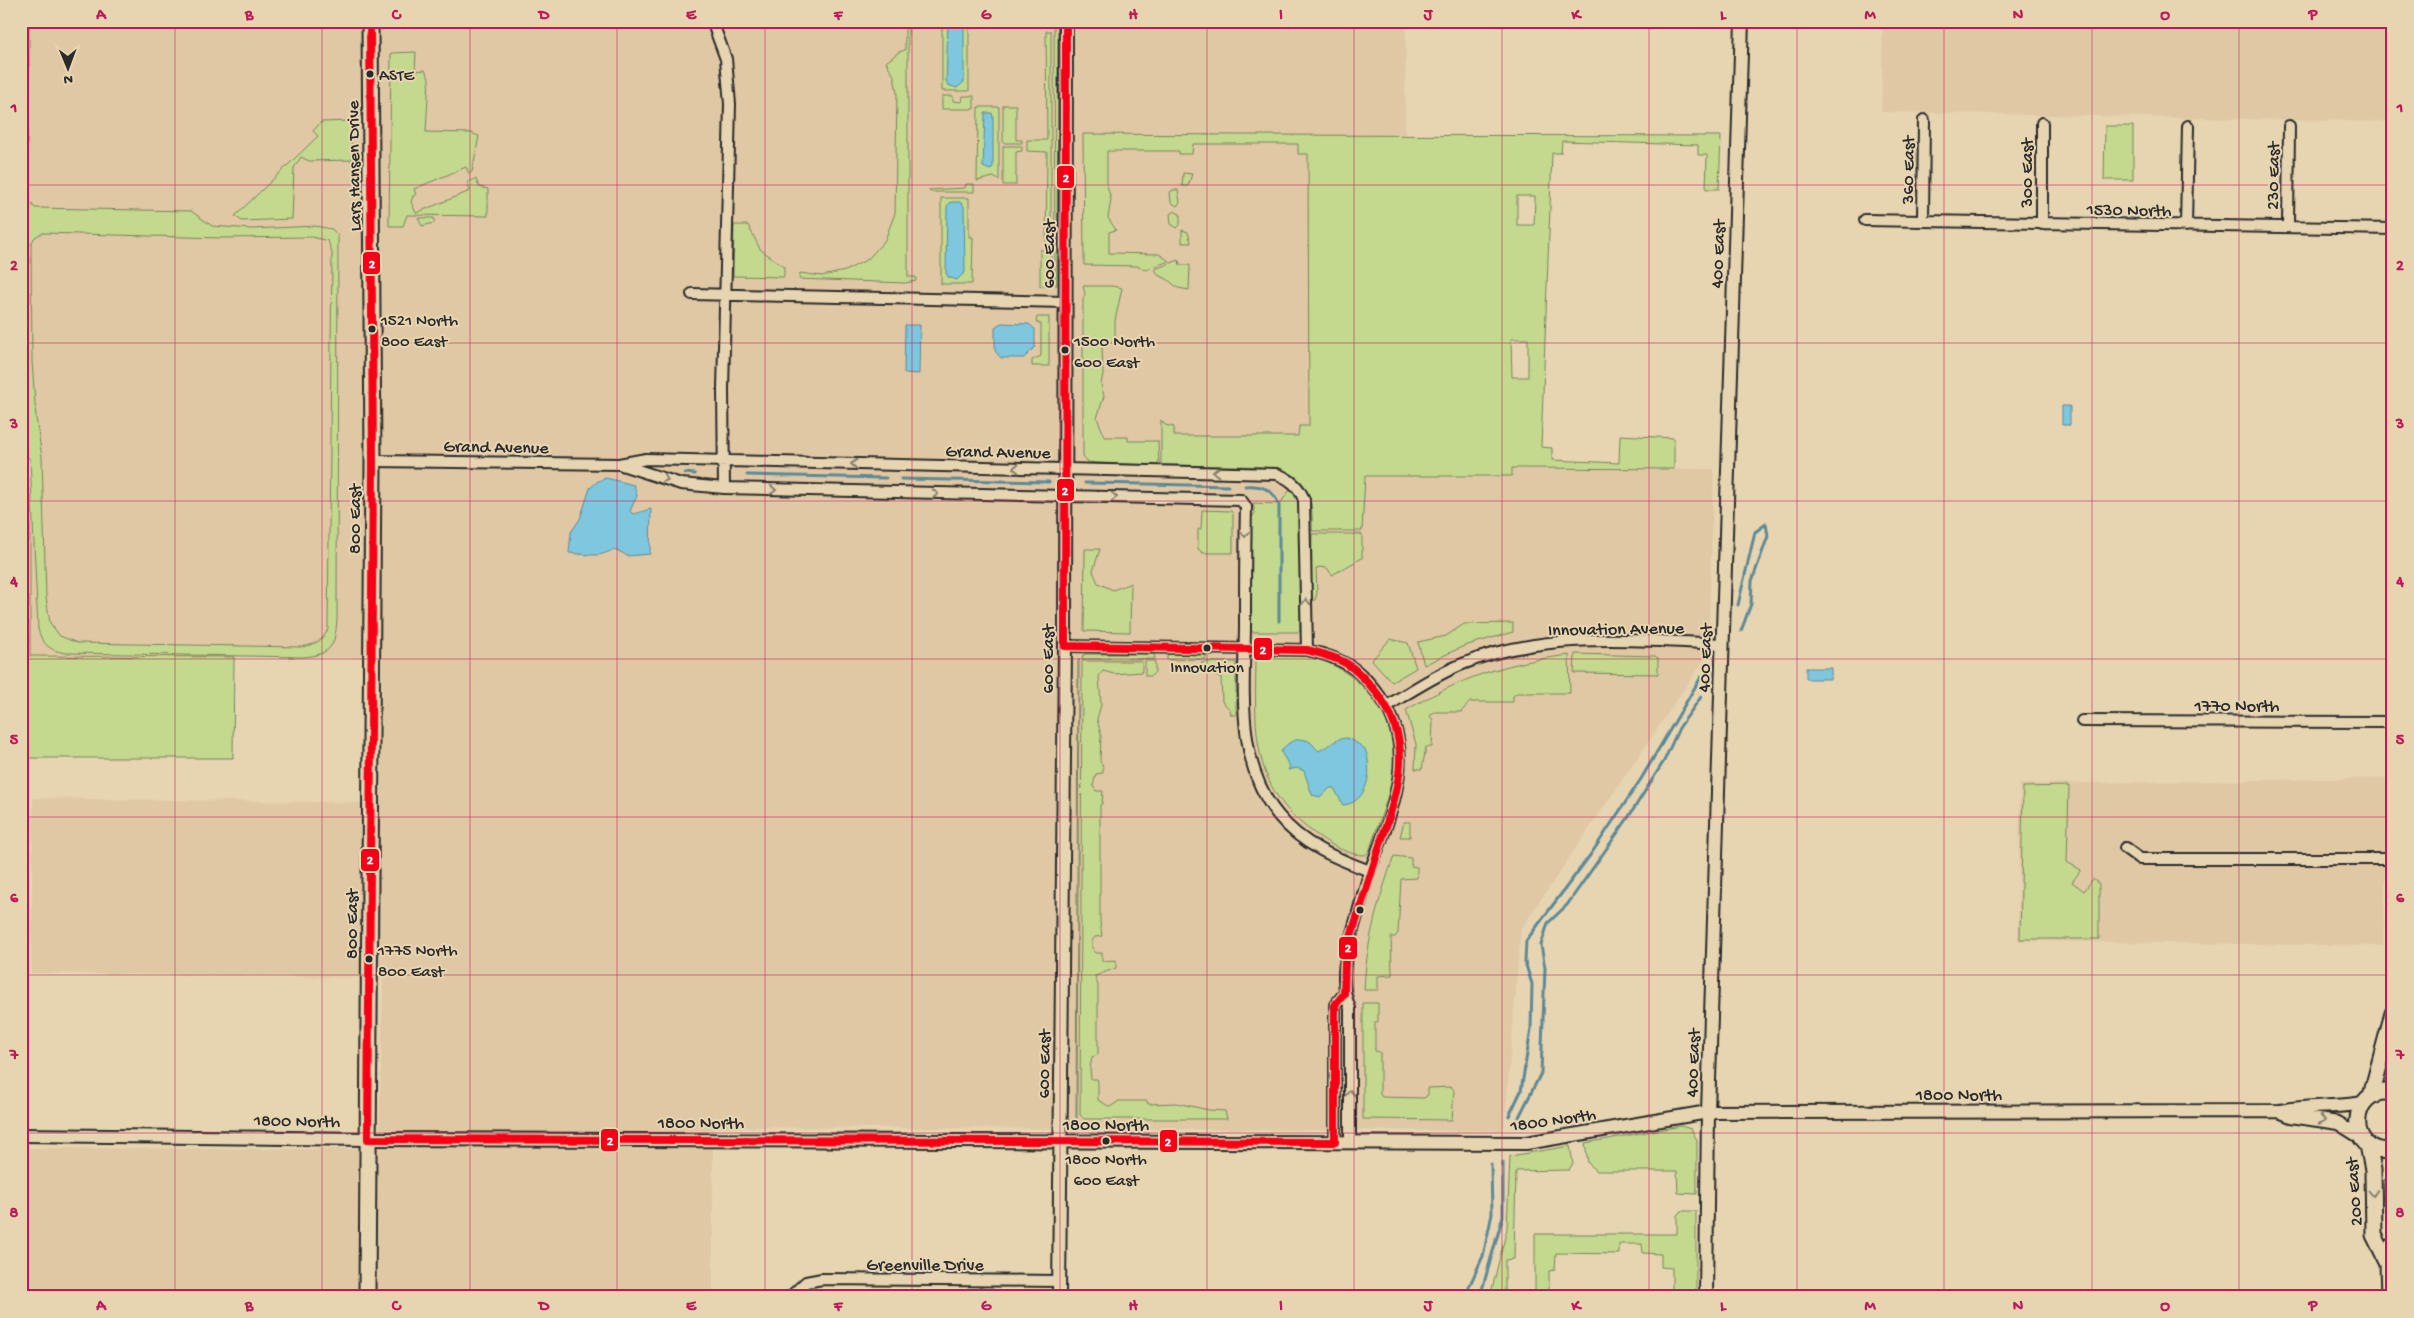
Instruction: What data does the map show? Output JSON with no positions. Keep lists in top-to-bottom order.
{
  "streets": {
    "main road": ["Lars Hansen Drive", "800 East", "200 East"],
    "street": [
      "360 East",
      "300 East",
      "230 East",
      "1530 North",
      "600 East",
      "400 East",
      "Grand Avenue",
      "Innovation Avenue",
      "1770 North",
      "1800 North",
      "Greenville Drive"
    ]
  },
  "crossings": [
    ["Lars Hansen Drive", "Grand Avenue"],
    ["Lars Hansen Drive", "800 East"],
    ["360 East", "1530 North"],
    ["300 East", "1530 North"],
    ["230 East", "1530 North"],
    ["600 East", "Grand Avenue"],
    ["600 East", "1800 North"],
    ["600 East", "Greenville Drive"],
    ["400 East", "Innovation Avenue"],
    ["400 East", "1800 North"],
    ["Grand Avenue", "800 East"],
    ["800 East", "1800 North"],
    ["1800 North", "200 East"]
  ],
  "one_way": ["200 East"],
  "places": [
    "ASTE",
    "1521 North 800 East",
    "1500 North 600 East",
    "Innovation",
    "1775 North 800 East",
    "1800 North 600 East"
  ],
  "lines": ["transit line 2"],
  "north": "bottom",
  "grid": {
    "columns": [
      "A",
      "B",
      "C",
      "D",
      "E",
      "F",
      "G",
      "H",
      "I",
      "J",
      "K",
      "L",
      "M",
      "N",
      "O",
      "P"
    ],
    "rows": [
      "1",
      "2",
      "3",
      "4",
      "5",
      "6",
      "7",
      "8"
    ]
  }
}
